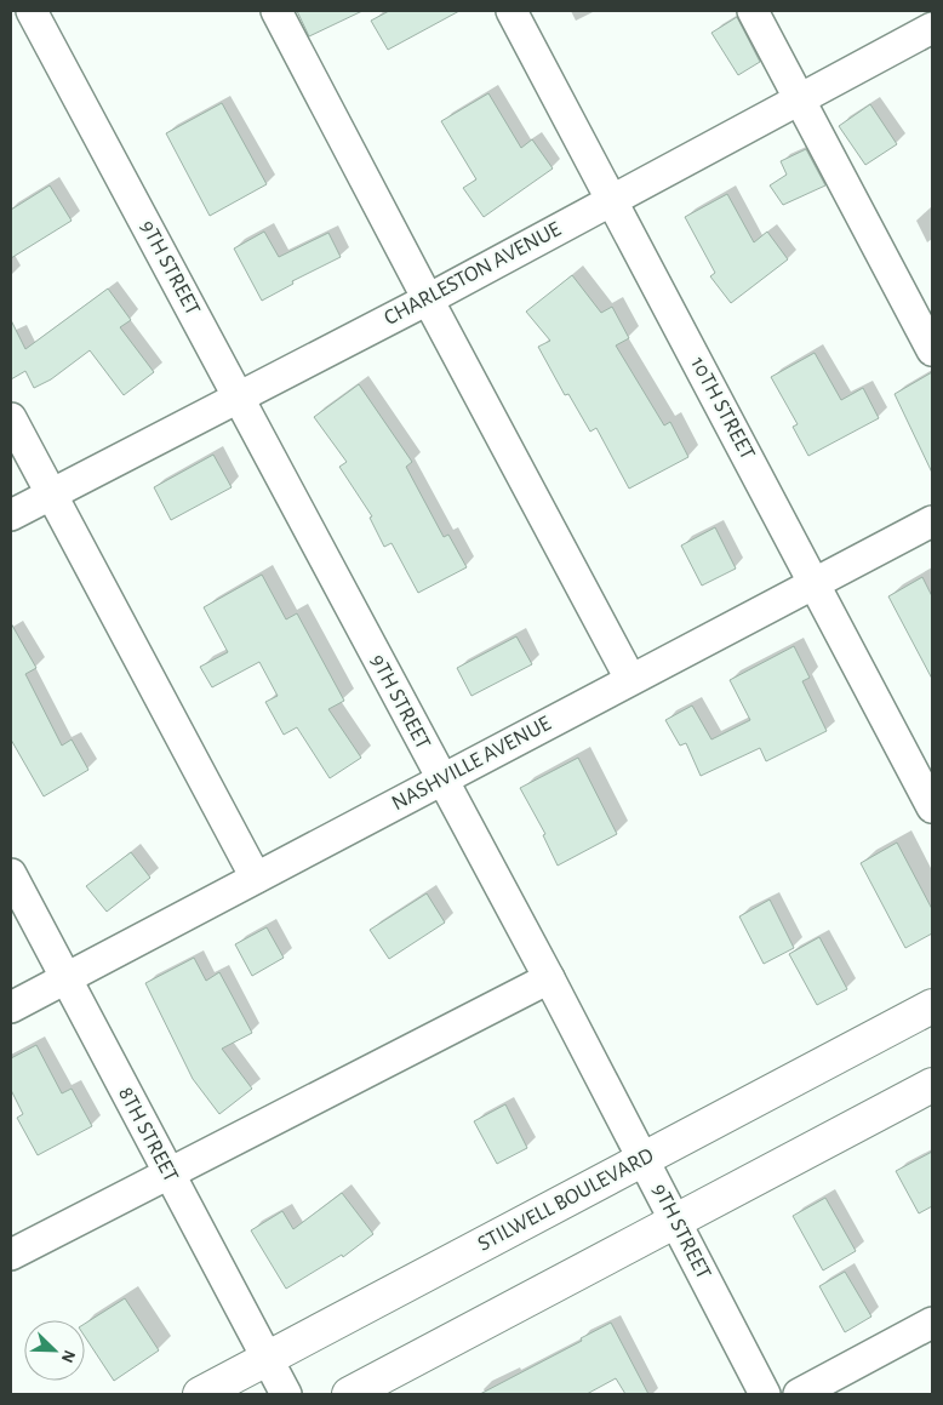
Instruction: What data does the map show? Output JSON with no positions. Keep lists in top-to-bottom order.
{
  "streets": {
    "main road": ["STILWELL BOULEVARD"],
    "street": [
      "9TH STREET",
      "CHARLESTON AVENUE",
      "10TH STREET",
      "NASHVILLE AVENUE",
      "8TH STREET"
    ]
  },
  "crossings": [
    ["9TH STREET", "CHARLESTON AVENUE"],
    ["9TH STREET", "NASHVILLE AVENUE"],
    ["9TH STREET", "STILWELL BOULEVARD"],
    ["CHARLESTON AVENUE", "10TH STREET"],
    ["10TH STREET", "NASHVILLE AVENUE"],
    ["NASHVILLE AVENUE", "8TH STREET"],
    ["8TH STREET", "STILWELL BOULEVARD"]
  ],
  "north": "bottom right"
}
